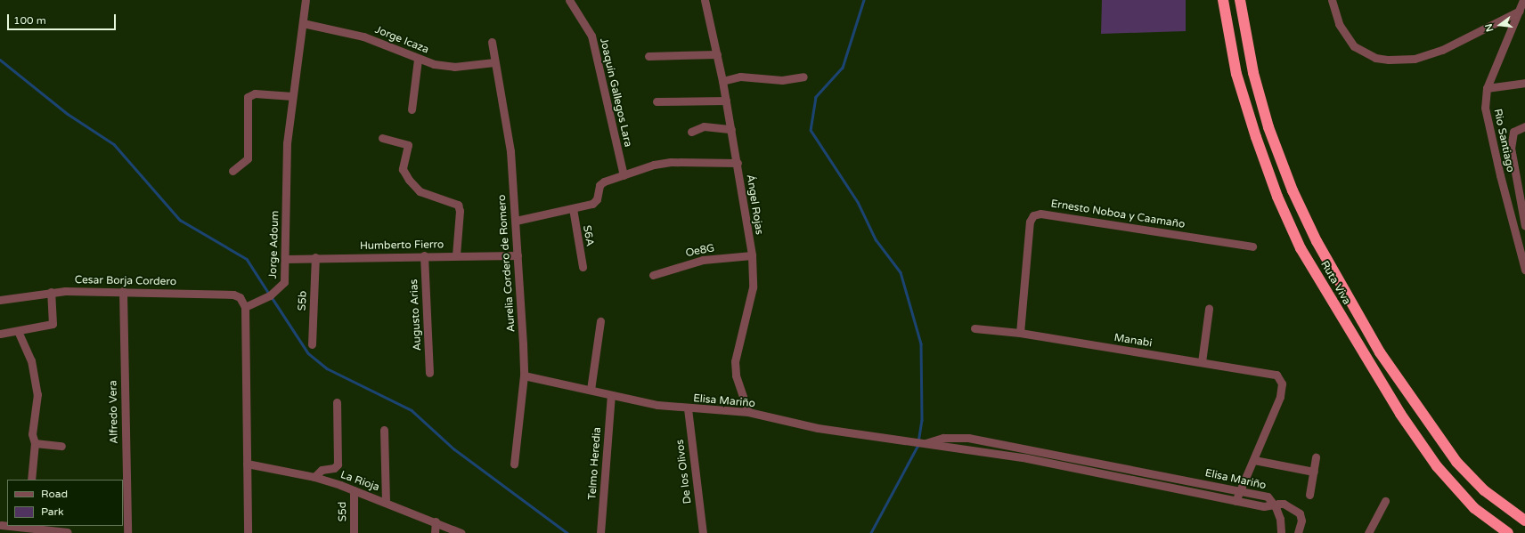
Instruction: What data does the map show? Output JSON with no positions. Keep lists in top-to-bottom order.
{
  "streets": {
    "highway": ["Ruta Viva"],
    "street": [
      "Jorge Icaza",
      "Joaquín Gallegos Lara",
      "Rio Santiago",
      "Ángel Rojas",
      "Ernesto Noboa y Caamaño",
      "S6A",
      "Jorge Adoum",
      "Humberto Fierro",
      "Oe8G",
      "Aurelia Cordero de Romero",
      "Cesar Borja Cordero",
      "S5b",
      "Augusto Arias",
      "Manabi",
      "Elisa Mariño",
      "Alfredo Vera",
      "Telmo Heredia",
      "De los Olivos",
      "La Rioja",
      "S5d"
    ]
  },
  "crossings": [
    ["Jorge Icaza", "Jorge Adoum"],
    ["Jorge Icaza", "Aurelia Cordero de Romero"],
    ["Ángel Rojas", "Oe8G"],
    ["Ángel Rojas", "Elisa Mariño"],
    ["Ernesto Noboa y Caamaño", "Manabi"],
    ["Jorge Adoum", "Humberto Fierro"],
    ["Jorge Adoum", "Cesar Borja Cordero"],
    ["Humberto Fierro", "Aurelia Cordero de Romero"],
    ["Humberto Fierro", "S5b"],
    ["Humberto Fierro", "Augusto Arias"],
    ["Aurelia Cordero de Romero", "Elisa Mariño"],
    ["Cesar Borja Cordero", "Alfredo Vera"],
    ["Elisa Mariño", "Telmo Heredia"],
    ["Elisa Mariño", "De los Olivos"],
    ["La Rioja", "S5d"]
  ],
  "legend": ["Road", "Park"],
  "scale_bar": "100 m",
  "north": "left"
}
